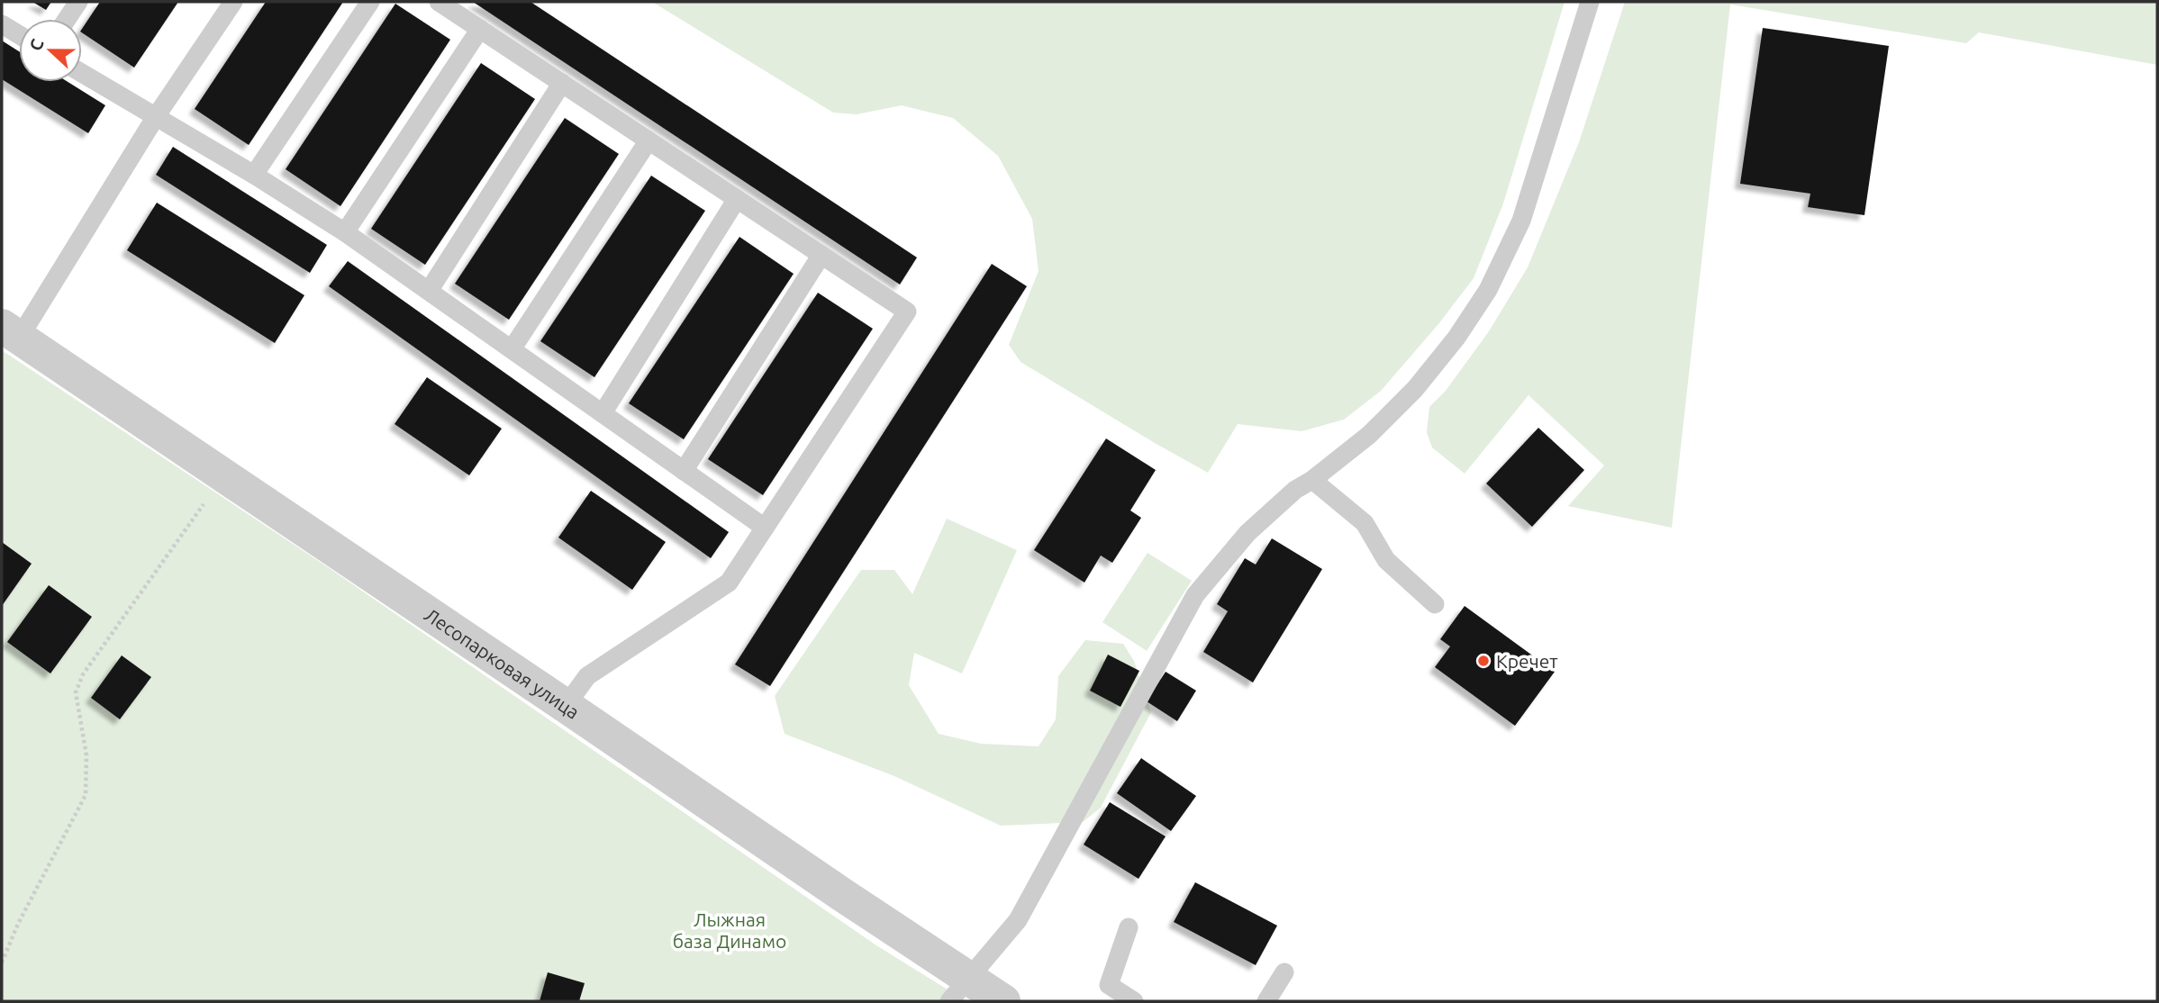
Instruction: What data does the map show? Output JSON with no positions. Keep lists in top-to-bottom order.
{
  "streets": {
    "street": ["Лесопарковая улица"]
  },
  "parks": ["Лыжная база Динамо"],
  "places": ["Кречет"],
  "north": "left"
}
